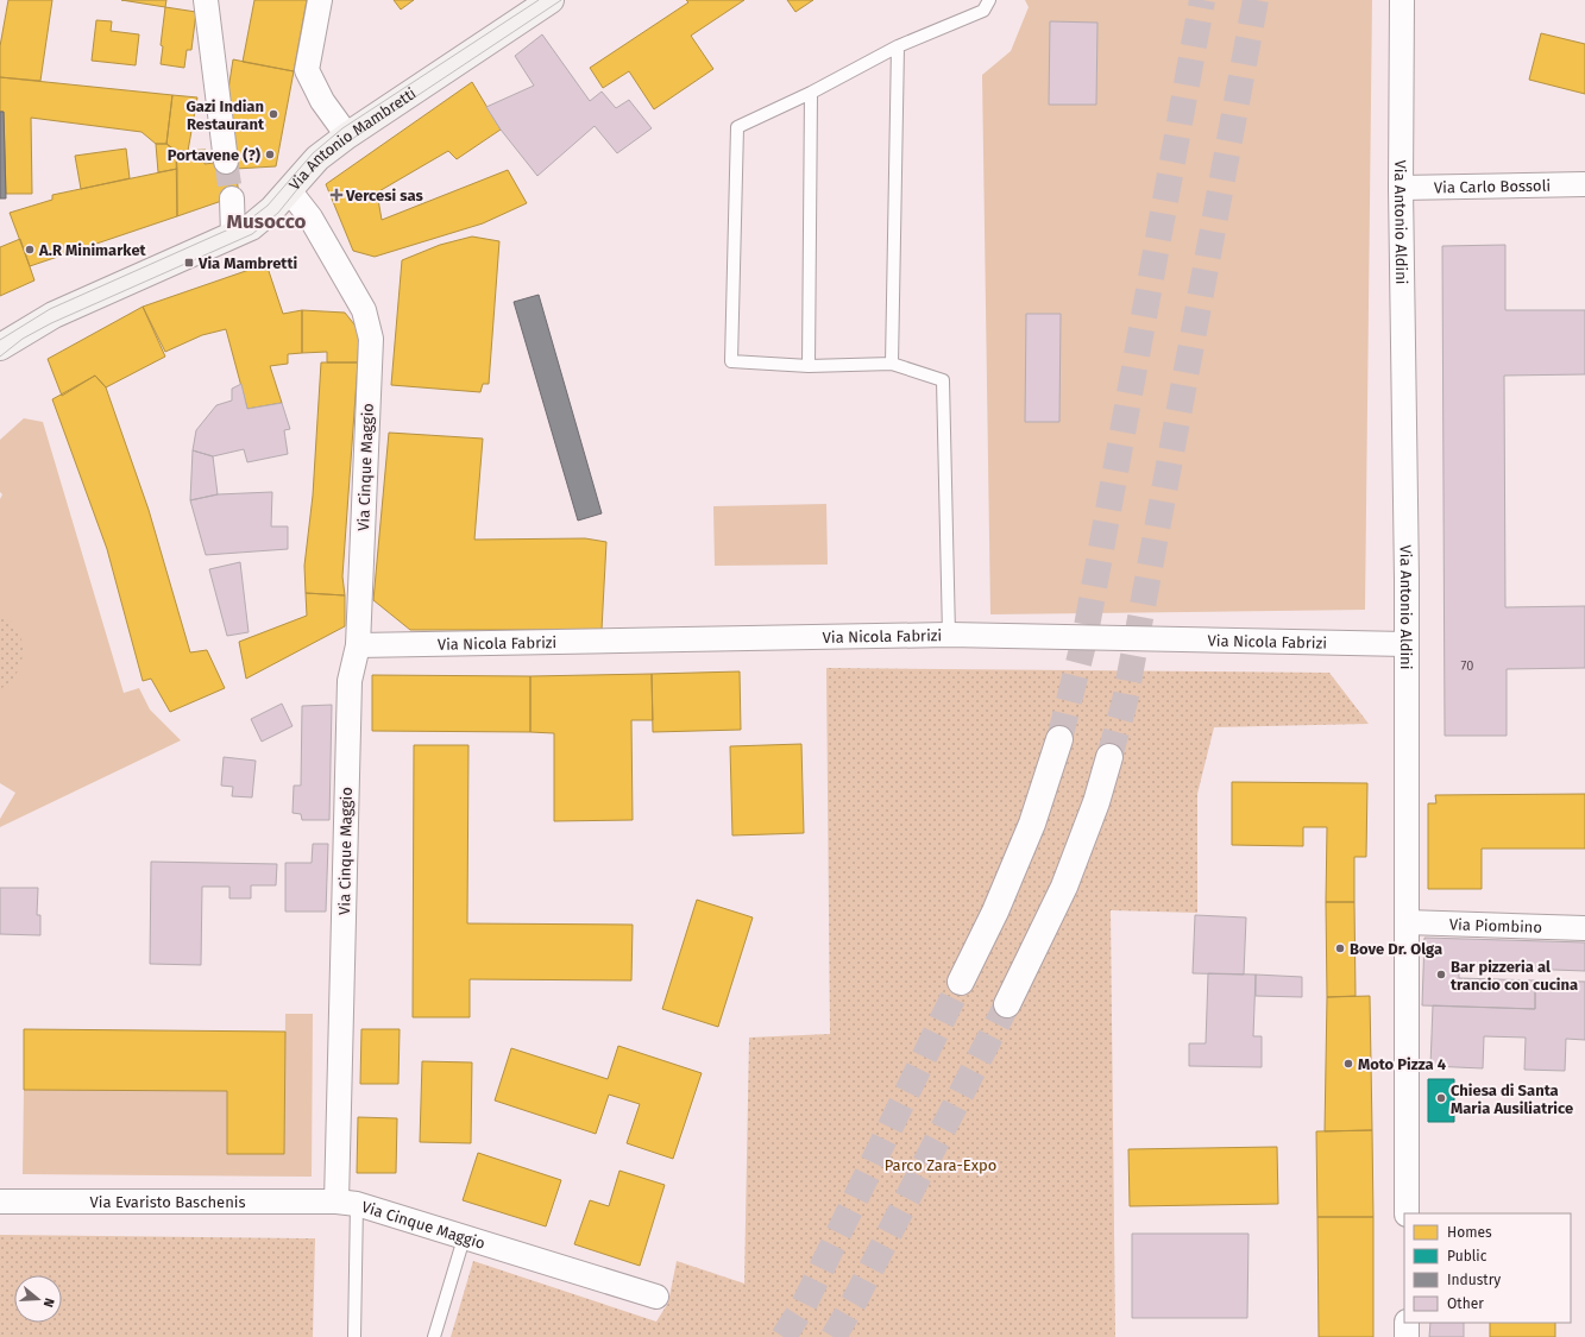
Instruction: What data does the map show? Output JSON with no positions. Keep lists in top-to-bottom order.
{
  "streets": {
    "main road": ["Via Antonio Mambretti"],
    "street": [
      "Via Carlo Bossoli",
      "Via Antonio Aldini",
      "Via Cinque Maggio",
      "Via Nicola Fabrizi",
      "Via Piombino",
      "Via Evaristo Baschenis"
    ]
  },
  "crossings": [
    ["Via Antonio Mambretti", "Via Cinque Maggio"],
    ["Via Carlo Bossoli", "Via Antonio Aldini"],
    ["Via Antonio Aldini", "Via Nicola Fabrizi"],
    ["Via Antonio Aldini", "Via Piombino"],
    ["Via Cinque Maggio", "Via Nicola Fabrizi"],
    ["Via Cinque Maggio", "Via Evaristo Baschenis"]
  ],
  "districts": ["Musocco"],
  "parks": ["Parco Zara-Expo"],
  "places": {
    "other": [
      "Gazi Indian Restaurant",
      "Portavene (?)",
      "A.R Minimarket",
      "Bove Dr. Olga",
      "Bar pizzeria al trancio con cucina",
      "Moto Pizza 4",
      "Chiesa di Santa Maria Ausiliatrice"
    ],
    "health": ["Vercesi sas"],
    "transit": ["Via Mambretti"]
  },
  "house_numbers": ["70"],
  "legend": [
    "Homes",
    "Public",
    "Industry",
    "Other"
  ],
  "north": "right"
}
